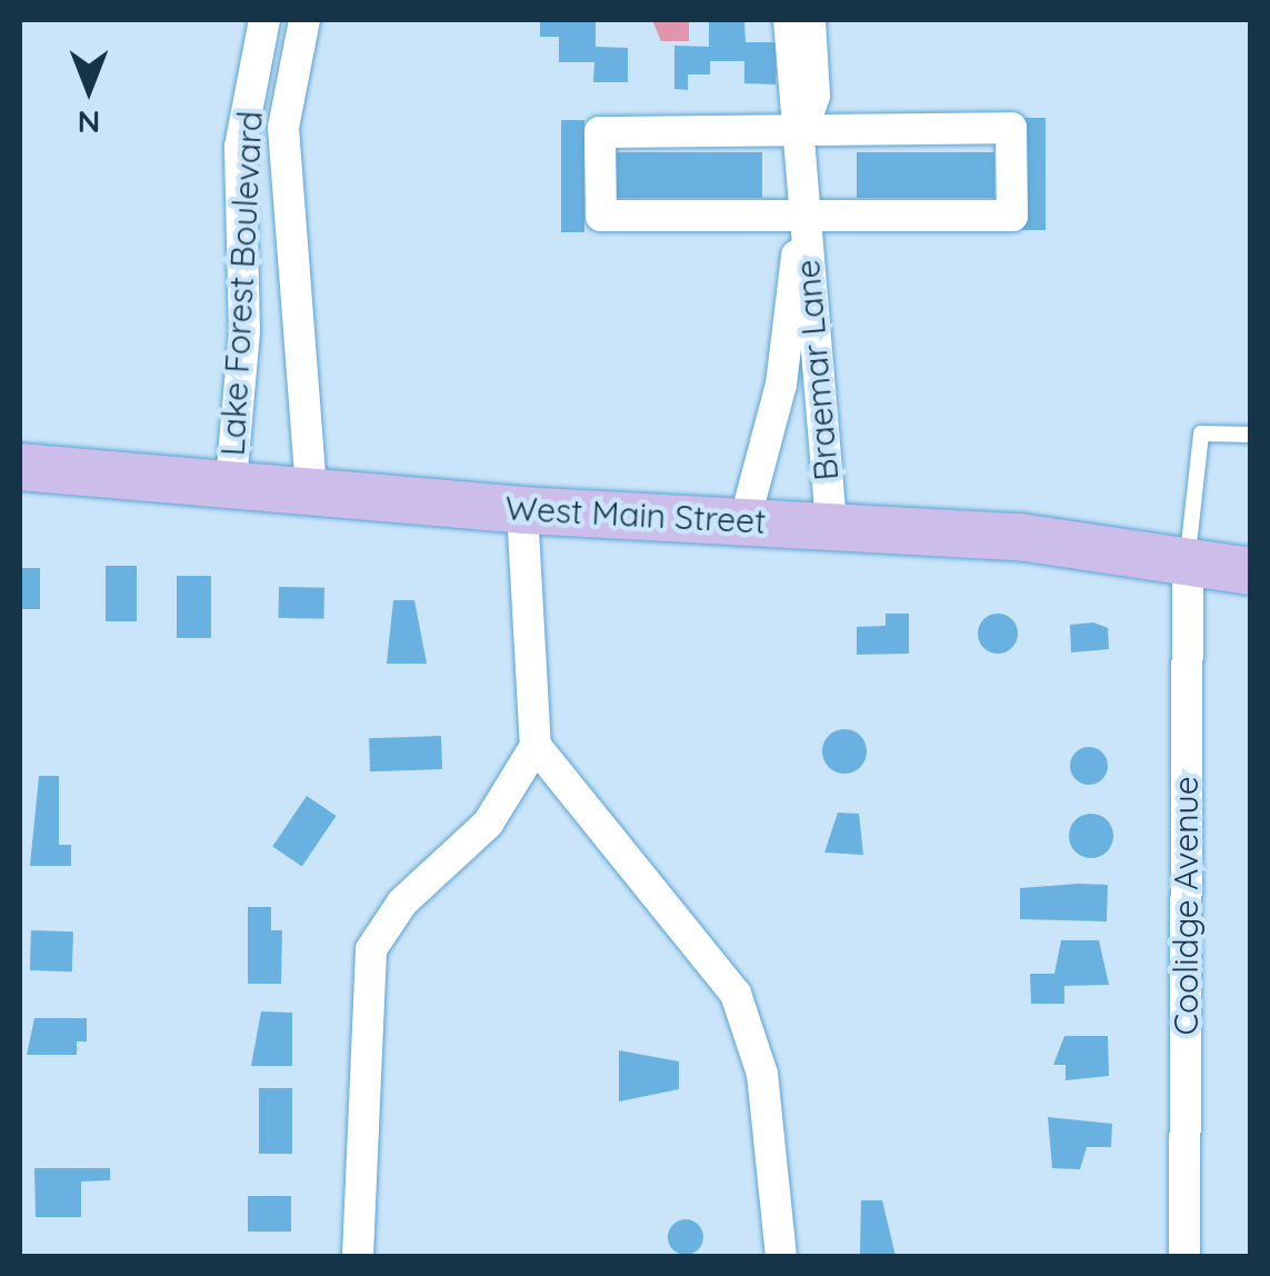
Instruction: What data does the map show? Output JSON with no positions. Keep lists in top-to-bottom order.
{
  "streets": {
    "main road": ["West Main Street"],
    "street": ["Lake Forest Boulevard", "Braemar Lane", "Coolidge Avenue"]
  },
  "crossings": [
    ["Lake Forest Boulevard", "West Main Street"],
    ["Braemar Lane", "West Main Street"],
    ["West Main Street", "Coolidge Avenue"]
  ],
  "north": "bottom"
}
